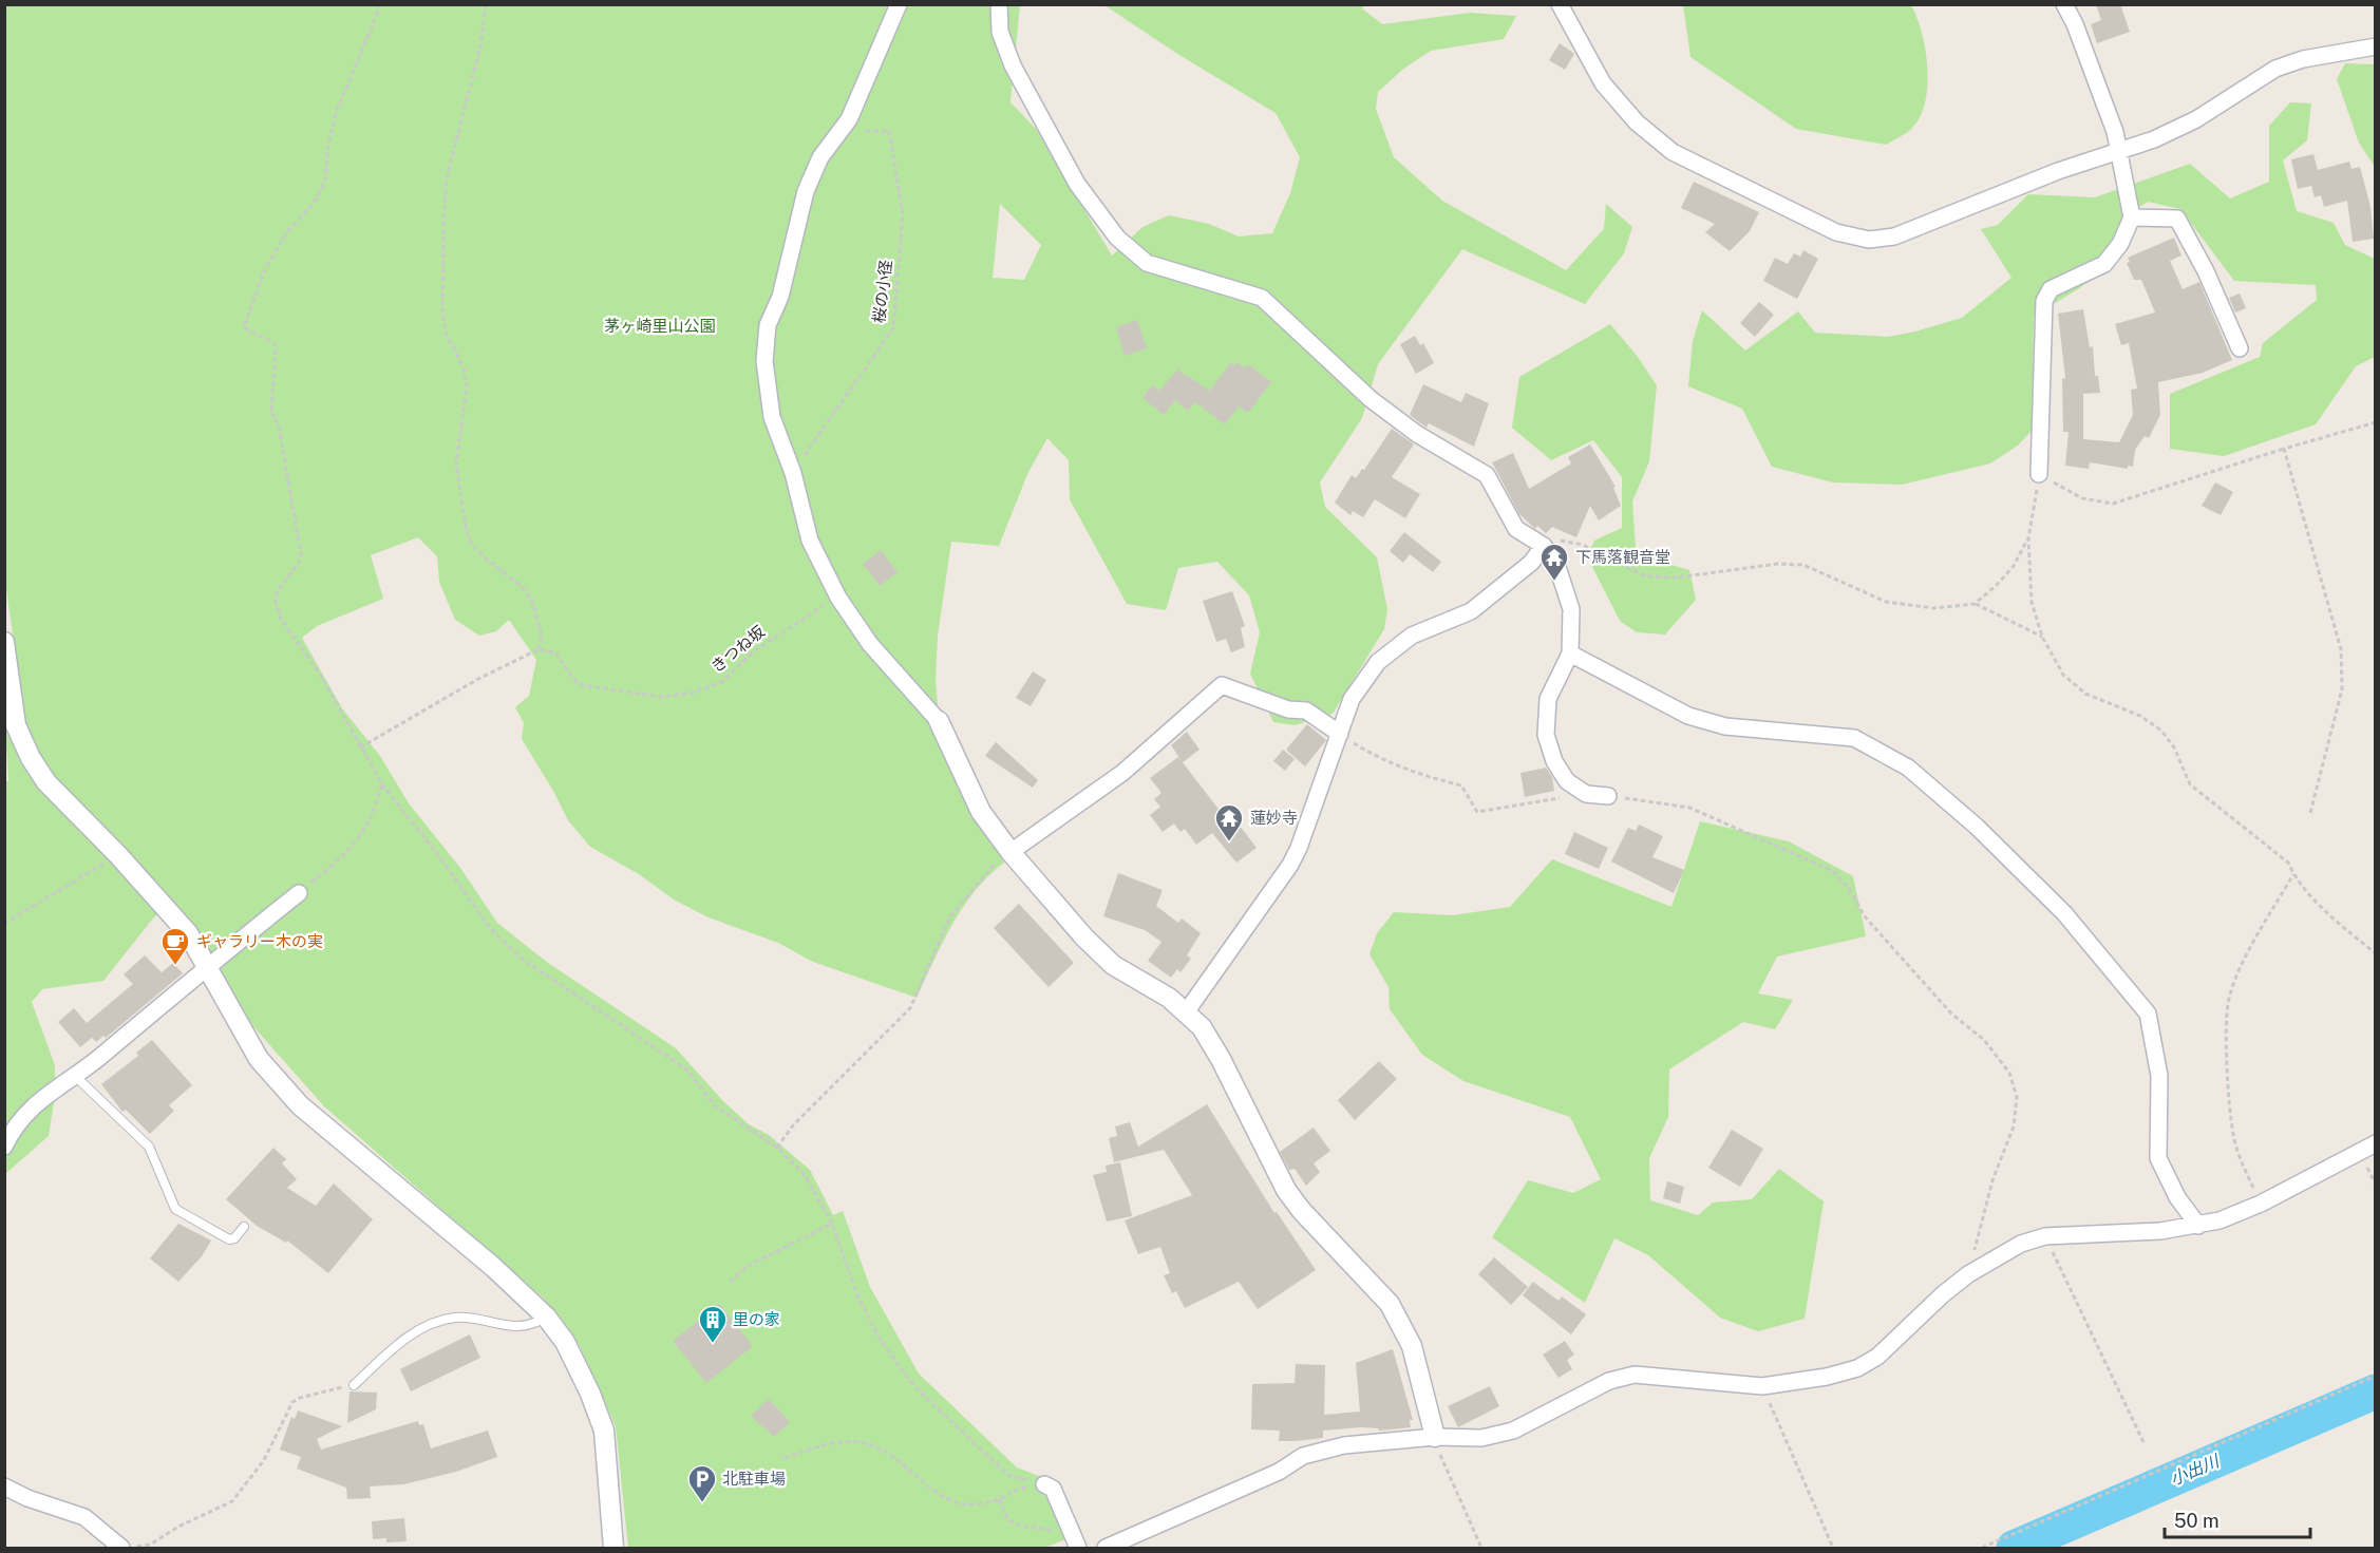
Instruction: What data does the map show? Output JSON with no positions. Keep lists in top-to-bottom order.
{
  "streets": {
    "path": ["桜の小径", "きつね坂"]
  },
  "water": ["小出川"],
  "parks": ["茅ヶ崎里山公園"],
  "places": {
    "temple": ["下馬落観音堂", "蓮妙寺"],
    "cafe": ["ギャラリー木の実"],
    "building": ["里の家"],
    "parking": ["北駐車場"]
  },
  "scale_bar": "50 m"
}
